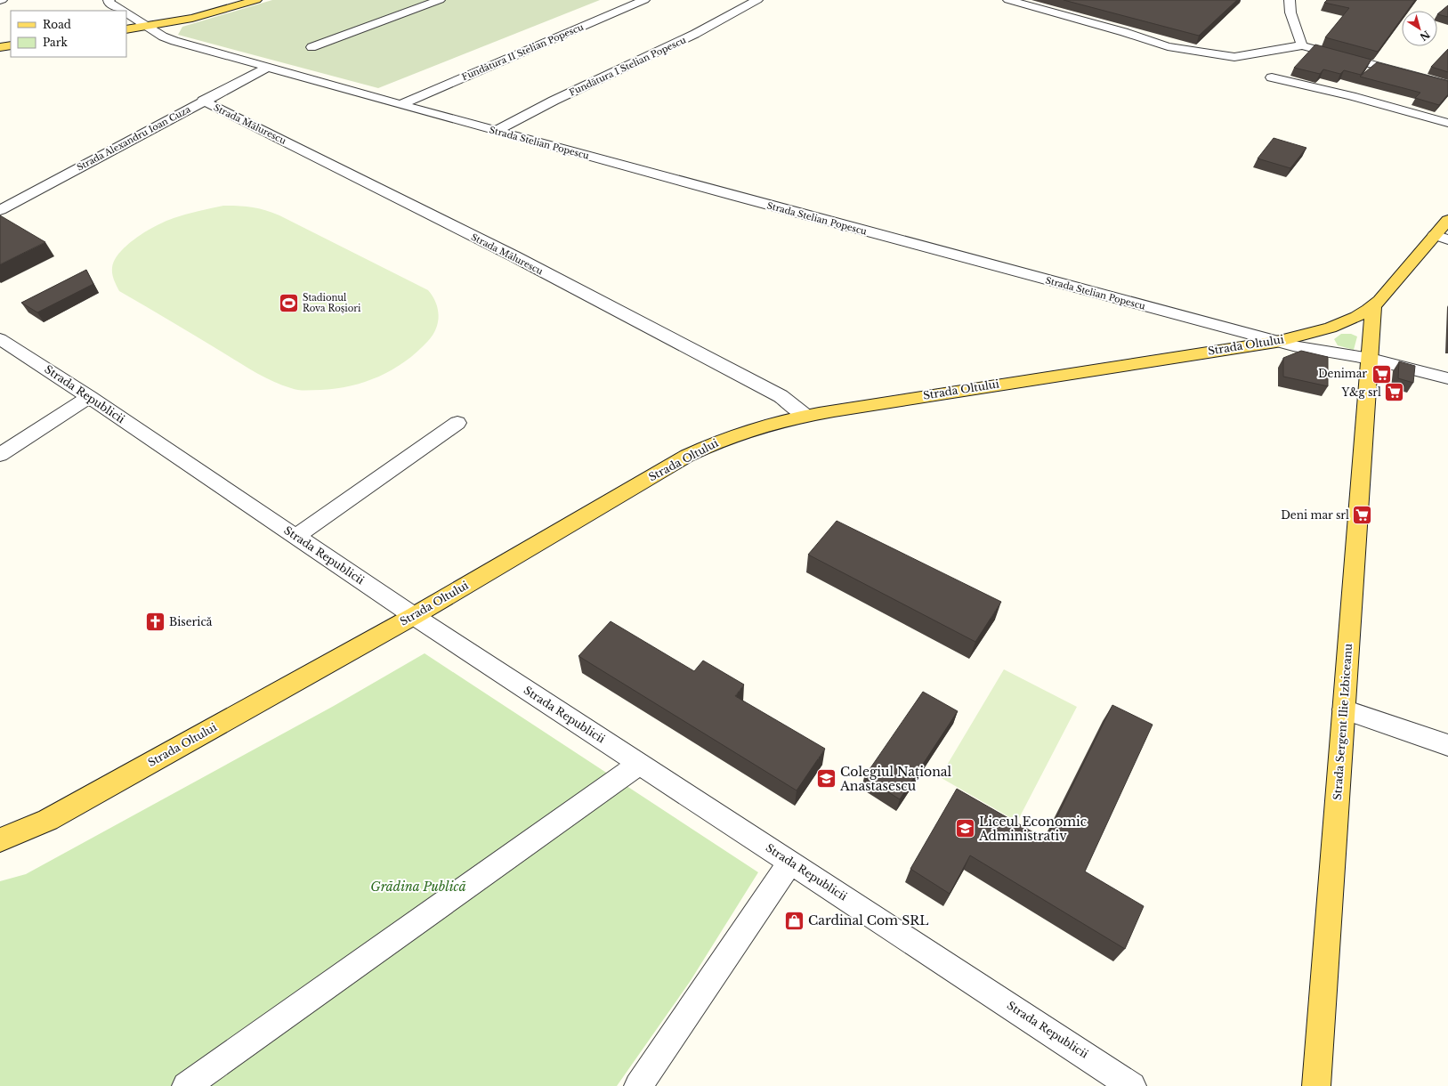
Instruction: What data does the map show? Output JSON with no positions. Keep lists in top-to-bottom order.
{
  "streets": {
    "main road": ["Strada Oltului", "Strada Sergent Ilie Izbiceanu"],
    "street": [
      "Fundătura II Stelian Popescu",
      "Fundătura I Stelian Popescu",
      "Strada Mălurescu",
      "Strada Alexandru Ioan Cuza",
      "Strada Stelian Popescu",
      "Strada Republicii"
    ]
  },
  "crossings": [
    ["Fundătura II Stelian Popescu", "Strada Stelian Popescu"],
    ["Fundătura I Stelian Popescu", "Strada Stelian Popescu"],
    ["Strada Mălurescu", "Strada Alexandru Ioan Cuza"],
    ["Strada Mălurescu", "Strada Oltului"],
    ["Strada Alexandru Ioan Cuza", "Strada Stelian Popescu"],
    ["Strada Stelian Popescu", "Strada Oltului"],
    ["Strada Stelian Popescu", "Strada Sergent Ilie Izbiceanu"],
    ["Strada Oltului", "Strada Republicii"],
    ["Strada Oltului", "Strada Sergent Ilie Izbiceanu"]
  ],
  "parks": ["Grădina Publică"],
  "places": {
    "sports": ["Stadionul Rova Roșiori"],
    "supermarket": ["Denimar", "Y&g srl", "Deni mar srl"],
    "church": ["Biserică"],
    "school or university": ["Colegiul Național Anastasescu", "Liceul Economic Administrativ"],
    "shop": ["Cardinal Com SRL"]
  },
  "legend": ["Road", "Park"],
  "north": "bottom right"
}
